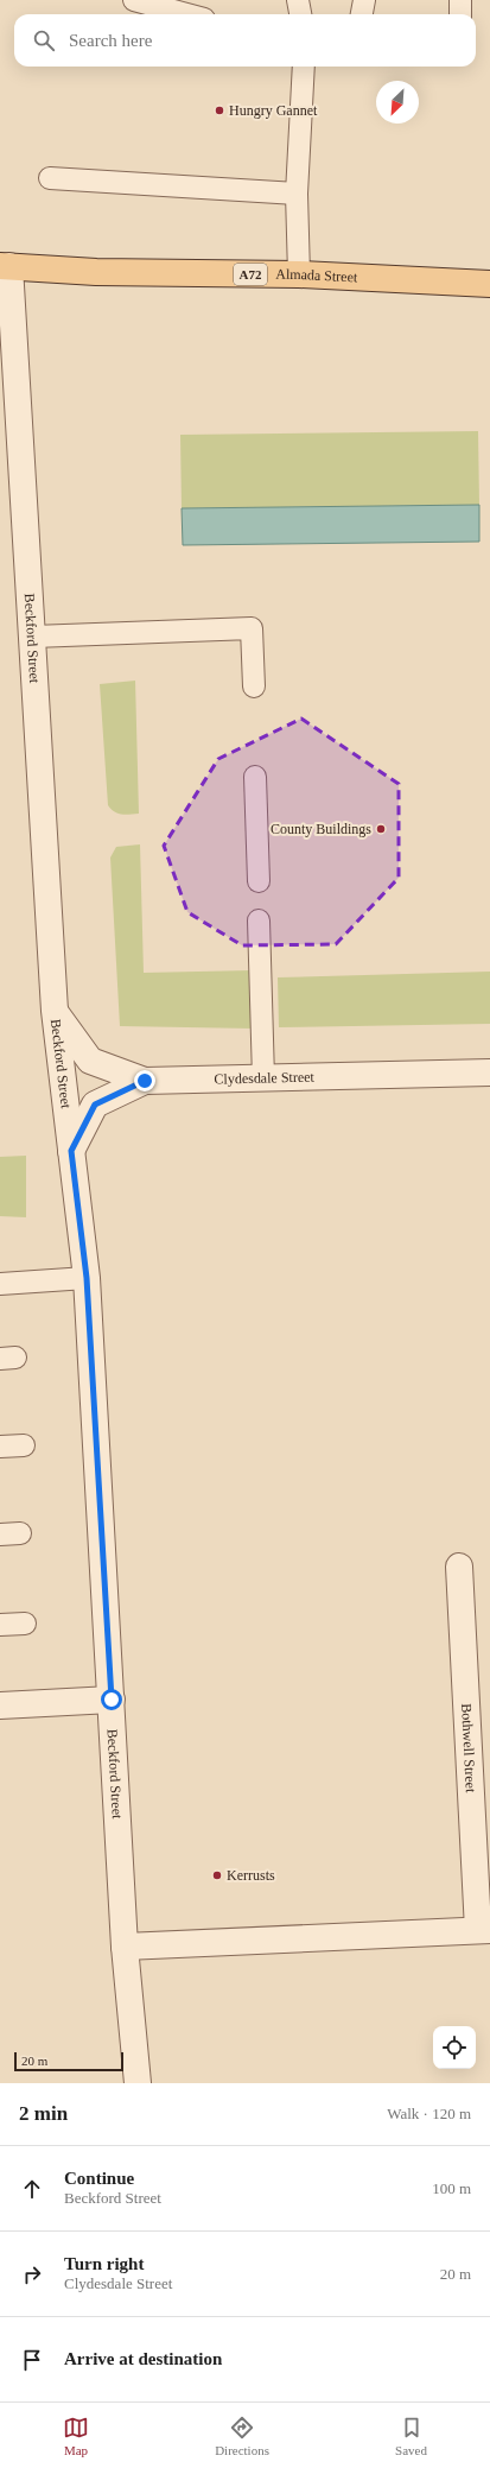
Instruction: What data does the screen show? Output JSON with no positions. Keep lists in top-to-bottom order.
{
  "streets": {
    "main road": ["A72", "Almada Street"],
    "street": ["Beckford Street", "Clydesdale Street", "Bothwell Street"]
  },
  "crossings": [
    ["Almada Street", "Beckford Street"],
    ["Beckford Street", "Clydesdale Street"],
    ["Beckford Street", "Bothwell Street"]
  ],
  "places": ["Hungry Gannet", "County Buildings", "Kerrusts"],
  "scale_bar": "20 m",
  "north": "bottom left",
  "page": {
    "search": "Search here",
    "scale": "20 m",
    "heading": ["2 min", "Walk · 120 m"],
    "list": [
      ["Continue", "Beckford Street", "100 m"],
      ["Turn right", "Clydesdale Street", "20 m"],
      "Arrive at destination"
    ],
    "nav": ["Map", "Directions", "Saved"]
  }
}
